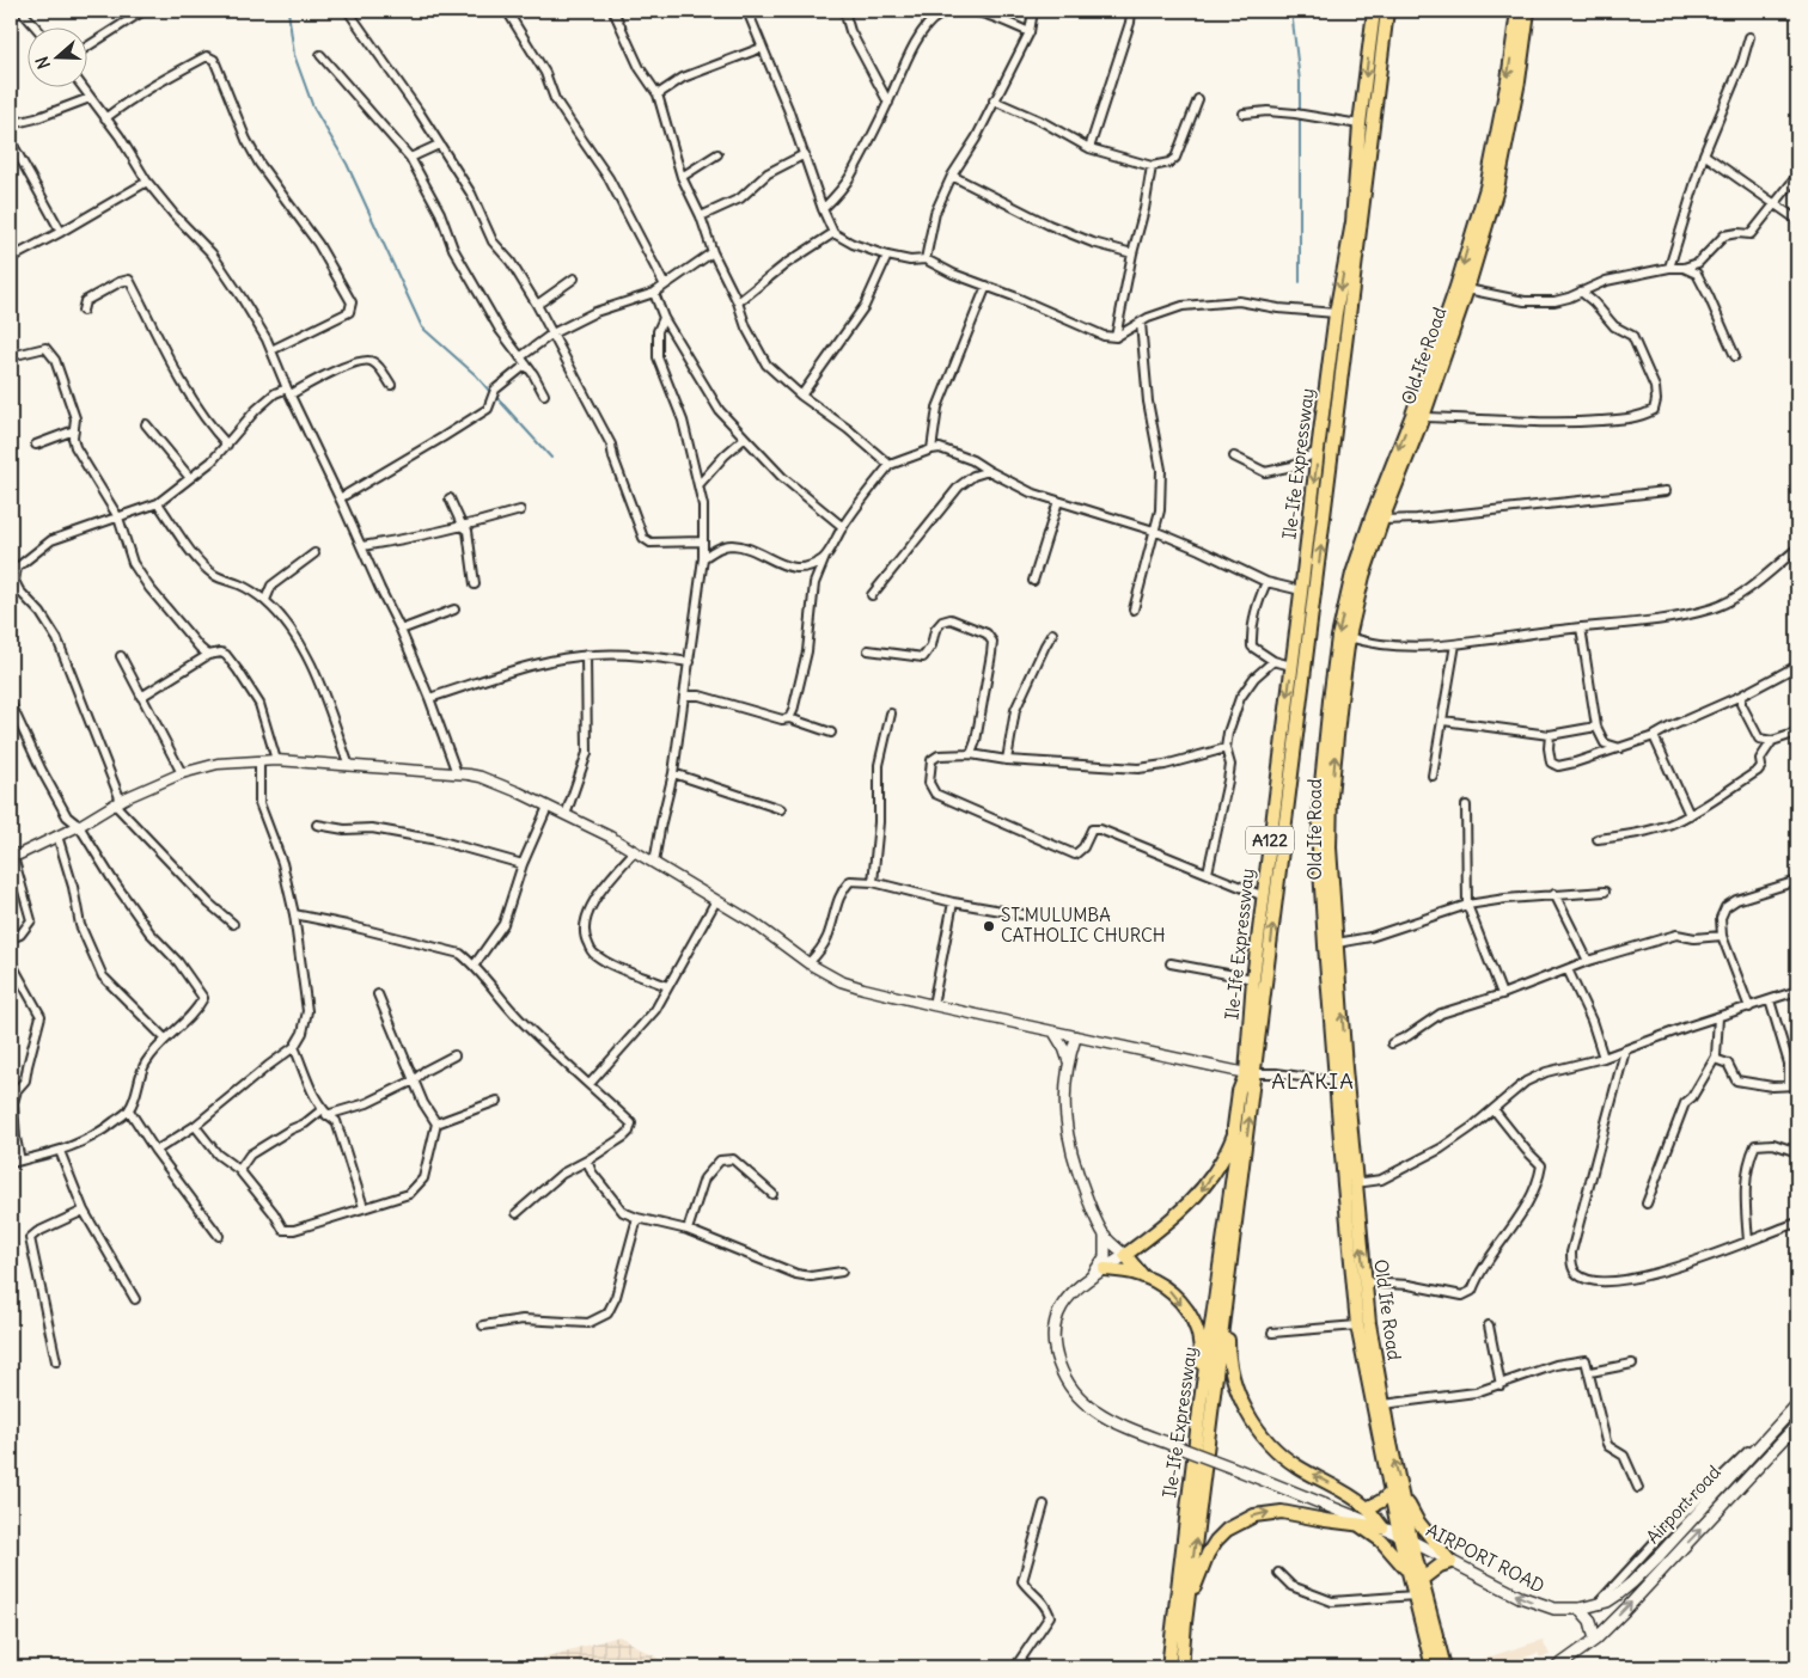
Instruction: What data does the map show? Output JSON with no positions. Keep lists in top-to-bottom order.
{
  "streets": {
    "main road": [
      "Old Ife Road",
      "Ile-Ife Expressway",
      "A122",
      "Airport road",
      "AIRPORT ROAD"
    ]
  },
  "crossings": [
    ["Old Ife Road", "AIRPORT ROAD"],
    ["Airport road", "AIRPORT ROAD"]
  ],
  "districts": ["ALAKIA"],
  "places": ["ST MULUMBA CATHOLIC CHURCH"],
  "north": "left"
}
